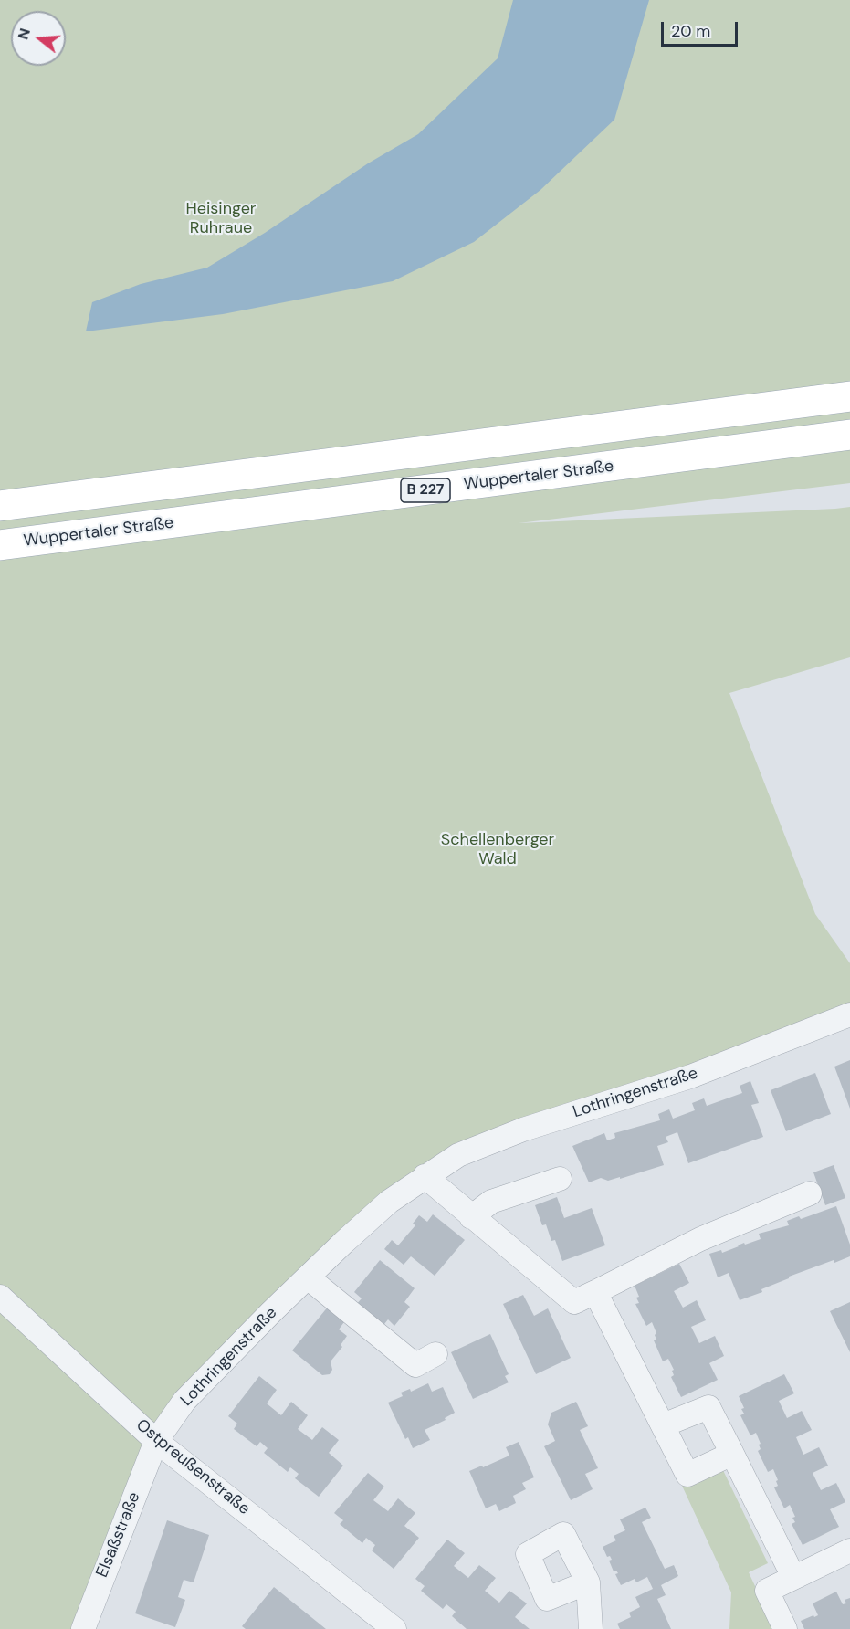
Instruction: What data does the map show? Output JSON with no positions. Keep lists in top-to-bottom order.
{
  "streets": {
    "main road": ["Wuppertaler Straße", "B 227"],
    "street": ["Lothringenstraße", "Ostpreußenstraße", "Elsaßstraße"]
  },
  "crossings": [
    ["Lothringenstraße", "Ostpreußenstraße"],
    ["Lothringenstraße", "Elsaßstraße"],
    ["Ostpreußenstraße", "Elsaßstraße"]
  ],
  "parks": ["Heisinger Ruhraue", "Schellenberger Wald"],
  "scale_bar": "20 m",
  "north": "left"
}
